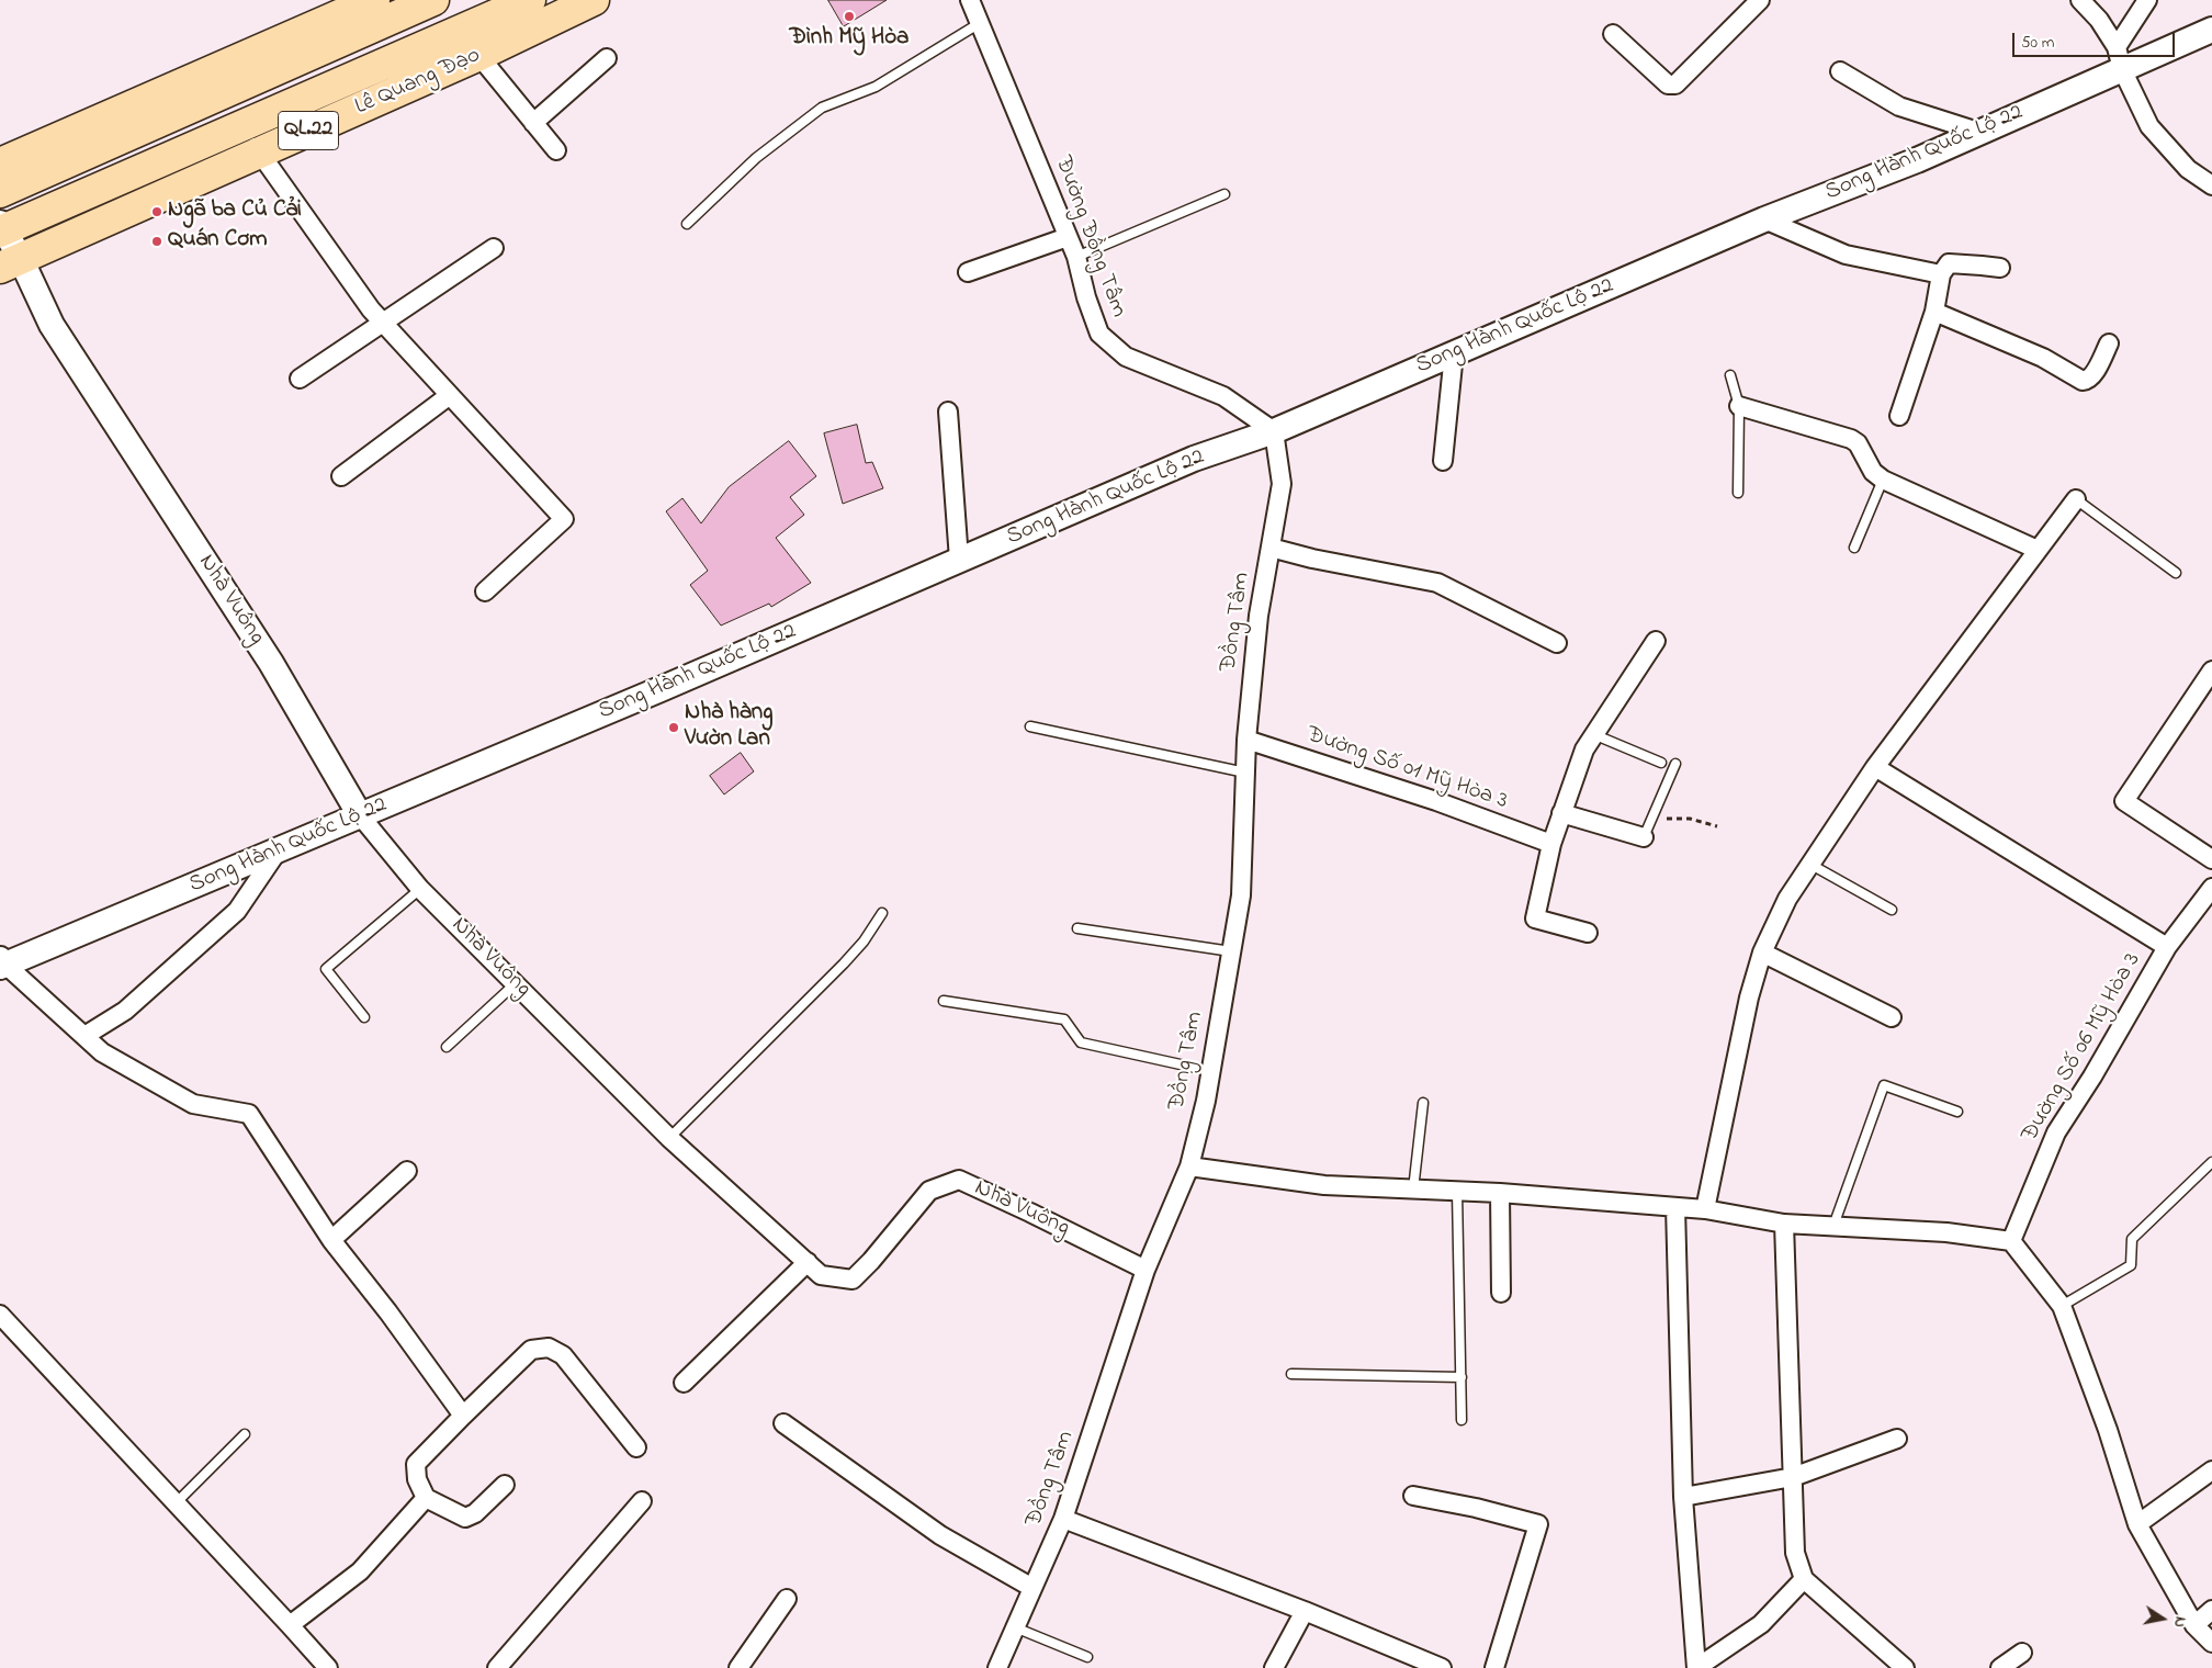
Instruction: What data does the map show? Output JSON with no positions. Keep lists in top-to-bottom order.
{
  "streets": {
    "highway": ["Lê Quang Đạo", "QL.22"],
    "street": [
      "Song Hành Quốc Lộ 22",
      "Đường Đồng Tâm",
      "Nhà Vuông",
      "Đồng Tâm",
      "Đường Số 01 Mỹ Hòa 3",
      "Đường Số 06 Mỹ Hòa 3"
    ]
  },
  "crossings": [
    ["Lê Quang Đạo", "Nhà Vuông"],
    ["Song Hành Quốc Lộ 22", "Đường Đồng Tâm"],
    ["Song Hành Quốc Lộ 22", "Nhà Vuông"],
    ["Song Hành Quốc Lộ 22", "Đồng Tâm"],
    ["Đường Đồng Tâm", "Đồng Tâm"],
    ["Nhà Vuông", "Đồng Tâm"],
    ["Đồng Tâm", "Đường Số 01 Mỹ Hòa 3"]
  ],
  "places": [
    "Đình Mỹ Hòa",
    "Ngã ba Củ Cải",
    "Quán Cơm",
    "Nhà hàng Vườn Lan"
  ],
  "scale_bar": "50 m",
  "north": "right"
}
